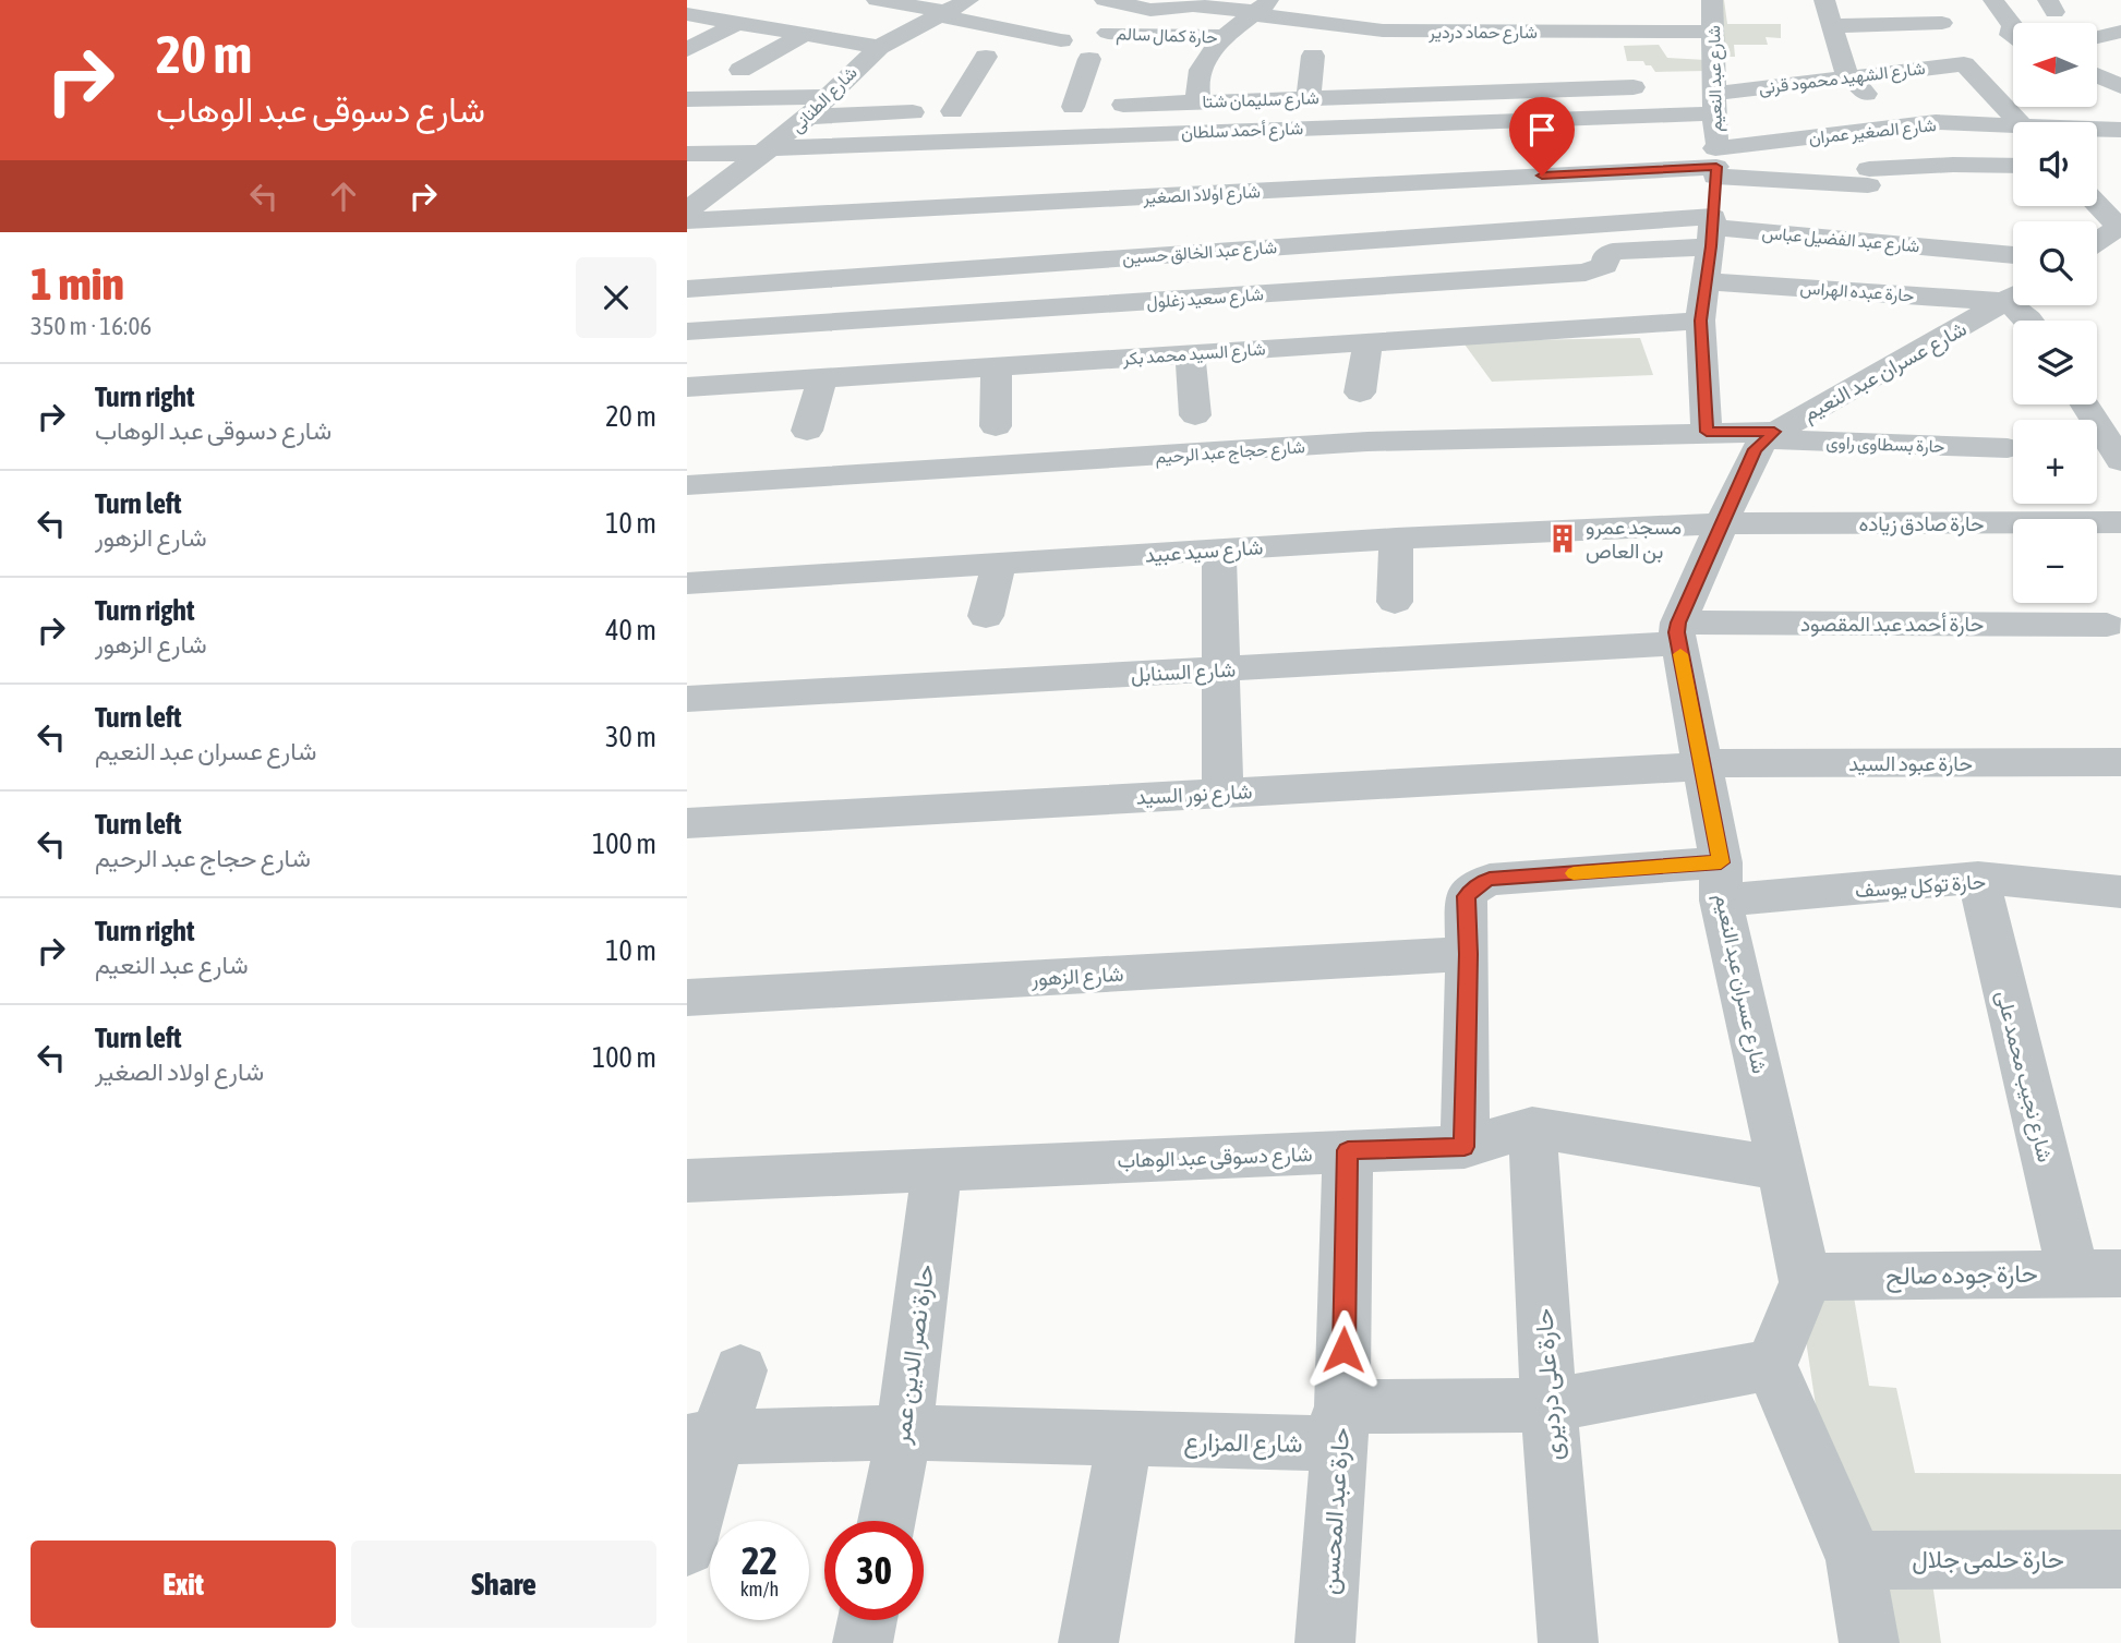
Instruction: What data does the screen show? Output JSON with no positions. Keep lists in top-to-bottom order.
{
  "streets": {
    "street": [
      "شارع حماد دردير",
      "حارة كمال سالم",
      "شارع الشهيد محمود قرنى",
      "شارع عبد النعيم",
      "شارع الطنانى",
      "شارع سليمان شتا",
      "شارع أحمد سلطان",
      "شارع الصغير عمران",
      "شارع اولاد الصغير",
      "شارع عبد الفضيل عباس",
      "شارع عبد الخالق حسين",
      "حارة عبده الهراس",
      "شارع سعيد زغلول",
      "شارع السيد محمد بكر",
      "شارع عسران عبد النعيم",
      "حارة بسطاوى راوى",
      "شارع حجاج عبد الرحيم",
      "حارة صادق زياده",
      "شارع سيد عبيد",
      "حارة أحمد عبد المقصود",
      "شارع السنابل",
      "حارة عبود السيد",
      "شارع نور السيد",
      "حارة توكل يوسف",
      "شارع الزهور",
      "شارع نجيب محمد على",
      "شارع دسوقى عبد الوهاب",
      "حارة جوده صالح",
      "حارة نصر الدين عمر",
      "حارة على درديرى",
      "شارع المزارع",
      "حارة عبد المحسن",
      "حارة حلمى جلال"
    ]
  },
  "crossings": [
    ["شارع حماد دردير", "شارع عبد النعيم"],
    ["شارع الشهيد محمود قرنى", "شارع عبد النعيم"],
    ["شارع الشهيد محمود قرنى", "شارع أحمد سلطان"],
    ["شارع عبد النعيم", "شارع أحمد سلطان"],
    ["شارع عبد النعيم", "شارع الصغير عمران"],
    ["شارع عبد النعيم", "شارع اولاد الصغير"],
    ["شارع عبد النعيم", "شارع عبد الفضيل عباس"],
    ["شارع عبد النعيم", "شارع عبد الخالق حسين"],
    ["شارع عبد النعيم", "حارة عبده الهراس"],
    ["شارع عبد النعيم", "شارع سعيد زغلول"],
    ["شارع عبد النعيم", "شارع السيد محمد بكر"],
    ["شارع عبد النعيم", "شارع حجاج عبد الرحيم"],
    ["شارع الطنانى", "شارع أحمد سلطان"],
    ["شارع الطنانى", "شارع اولاد الصغير"],
    ["شارع الصغير عمران", "شارع اولاد الصغير"],
    ["شارع عبد الفضيل عباس", "شارع عبد الخالق حسين"],
    ["شارع عبد الفضيل عباس", "شارع سعيد زغلول"],
    ["شارع عبد الخالق حسين", "شارع سعيد زغلول"],
    ["شارع عسران عبد النعيم", "حارة بسطاوى راوى"],
    ["شارع عسران عبد النعيم", "شارع حجاج عبد الرحيم"],
    ["شارع عسران عبد النعيم", "حارة أحمد عبد المقصود"],
    ["شارع عسران عبد النعيم", "شارع السنابل"],
    ["شارع عسران عبد النعيم", "حارة عبود السيد"],
    ["شارع عسران عبد النعيم", "شارع نور السيد"],
    ["شارع عسران عبد النعيم", "حارة توكل يوسف"],
    ["شارع عسران عبد النعيم", "شارع دسوقى عبد الوهاب"],
    ["شارع عسران عبد النعيم", "حارة جوده صالح"],
    ["حارة بسطاوى راوى", "شارع حجاج عبد الرحيم"],
    ["حارة صادق زياده", "شارع سيد عبيد"],
    ["حارة أحمد عبد المقصود", "شارع السنابل"],
    ["حارة عبود السيد", "شارع نور السيد"],
    ["حارة توكل يوسف", "شارع نجيب محمد على"],
    ["شارع نجيب محمد على", "حارة جوده صالح"],
    ["شارع دسوقى عبد الوهاب", "حارة نصر الدين عمر"],
    ["شارع دسوقى عبد الوهاب", "حارة على درديرى"],
    ["شارع دسوقى عبد الوهاب", "حارة عبد المحسن"],
    ["حارة نصر الدين عمر", "شارع المزارع"],
    ["شارع المزارع", "حارة عبد المحسن"]
  ],
  "places": {
    "building": ["مسجد عمرو بن العاص"]
  },
  "north": "left",
  "page": {
    "turn": ["20 m", "شارع دسوقى عبد الوهاب"],
    "map_buttons": ["+", "−"],
    "heading": ["1 min", "350 m · 16:06"],
    "list": [
      {
        "name": "Turn right",
        "note": "شارع دسوقى عبد الوهاب",
        "value": "20 m"
      },
      {
        "name": "Turn left",
        "note": "شارع الزهور",
        "value": "10 m"
      },
      {
        "name": "Turn right",
        "note": "شارع الزهور",
        "value": "40 m"
      },
      {
        "name": "Turn left",
        "note": "شارع عسران عبد النعيم",
        "value": "30 m"
      },
      {
        "name": "Turn left",
        "note": "شارع حجاج عبد الرحيم",
        "value": "100 m"
      },
      {
        "name": "Turn right",
        "note": "شارع عبد النعيم",
        "value": "10 m"
      },
      {
        "name": "Turn left",
        "note": "شارع اولاد الصغير",
        "value": "100 m"
      }
    ],
    "speed": "22 km/h",
    "limit": "30",
    "buttons": ["Exit", "Share"]
  }
}
